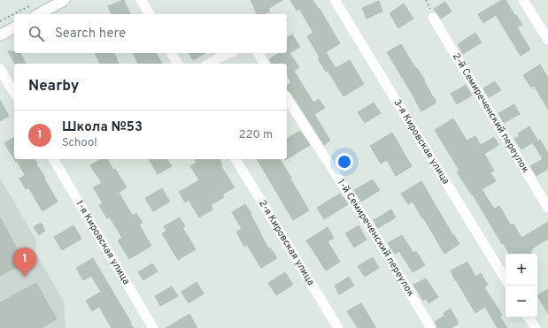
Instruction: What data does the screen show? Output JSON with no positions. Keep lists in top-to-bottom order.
{
  "streets": {
    "street": [
      "2-й Семиреченский переулок",
      "3-я Кировская улица",
      "1-й Семиреченский переулок",
      "1-я Кировская улица",
      "2-я Кировская улица"
    ]
  },
  "page": {
    "search": "Search here",
    "heading": "Nearby",
    "list": [
      {
        "mark": "1",
        "name": "Школа №53",
        "note": "School",
        "value": "220 m"
      }
    ],
    "pins": "1",
    "map_buttons": ["+", "−"]
  }
}
